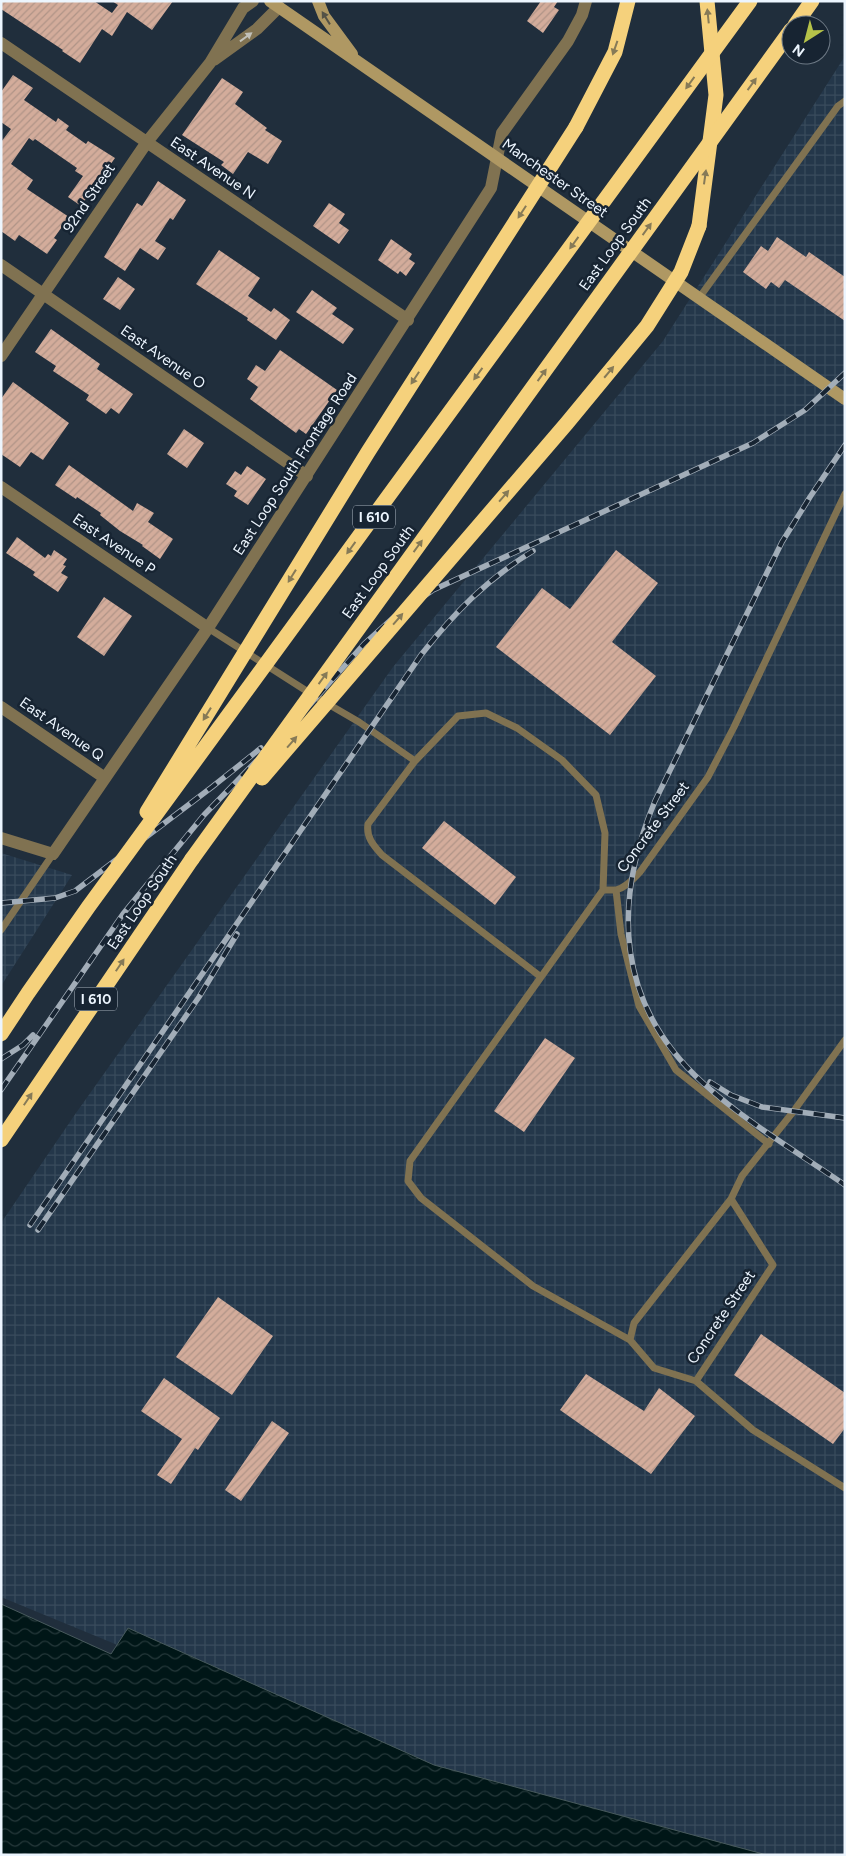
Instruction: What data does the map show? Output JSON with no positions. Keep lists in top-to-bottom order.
{
  "streets": {
    "highway": ["East Loop South", "I 610"],
    "street": [
      "East Avenue N",
      "Manchester Street",
      "92nd Street",
      "East Avenue O",
      "East Loop South Frontage Road",
      "East Avenue P",
      "East Avenue Q"
    ],
    "lane": ["Concrete Street"]
  },
  "crossings": [
    ["East Avenue N", "92nd Street"],
    ["East Avenue N", "East Loop South Frontage Road"],
    ["Manchester Street", "92nd Street"],
    ["Manchester Street", "East Loop South Frontage Road"],
    ["92nd Street", "East Avenue O"],
    ["East Avenue O", "East Loop South Frontage Road"],
    ["East Loop South Frontage Road", "East Avenue P"],
    ["East Loop South Frontage Road", "East Avenue Q"]
  ],
  "north": "bottom left"
}
